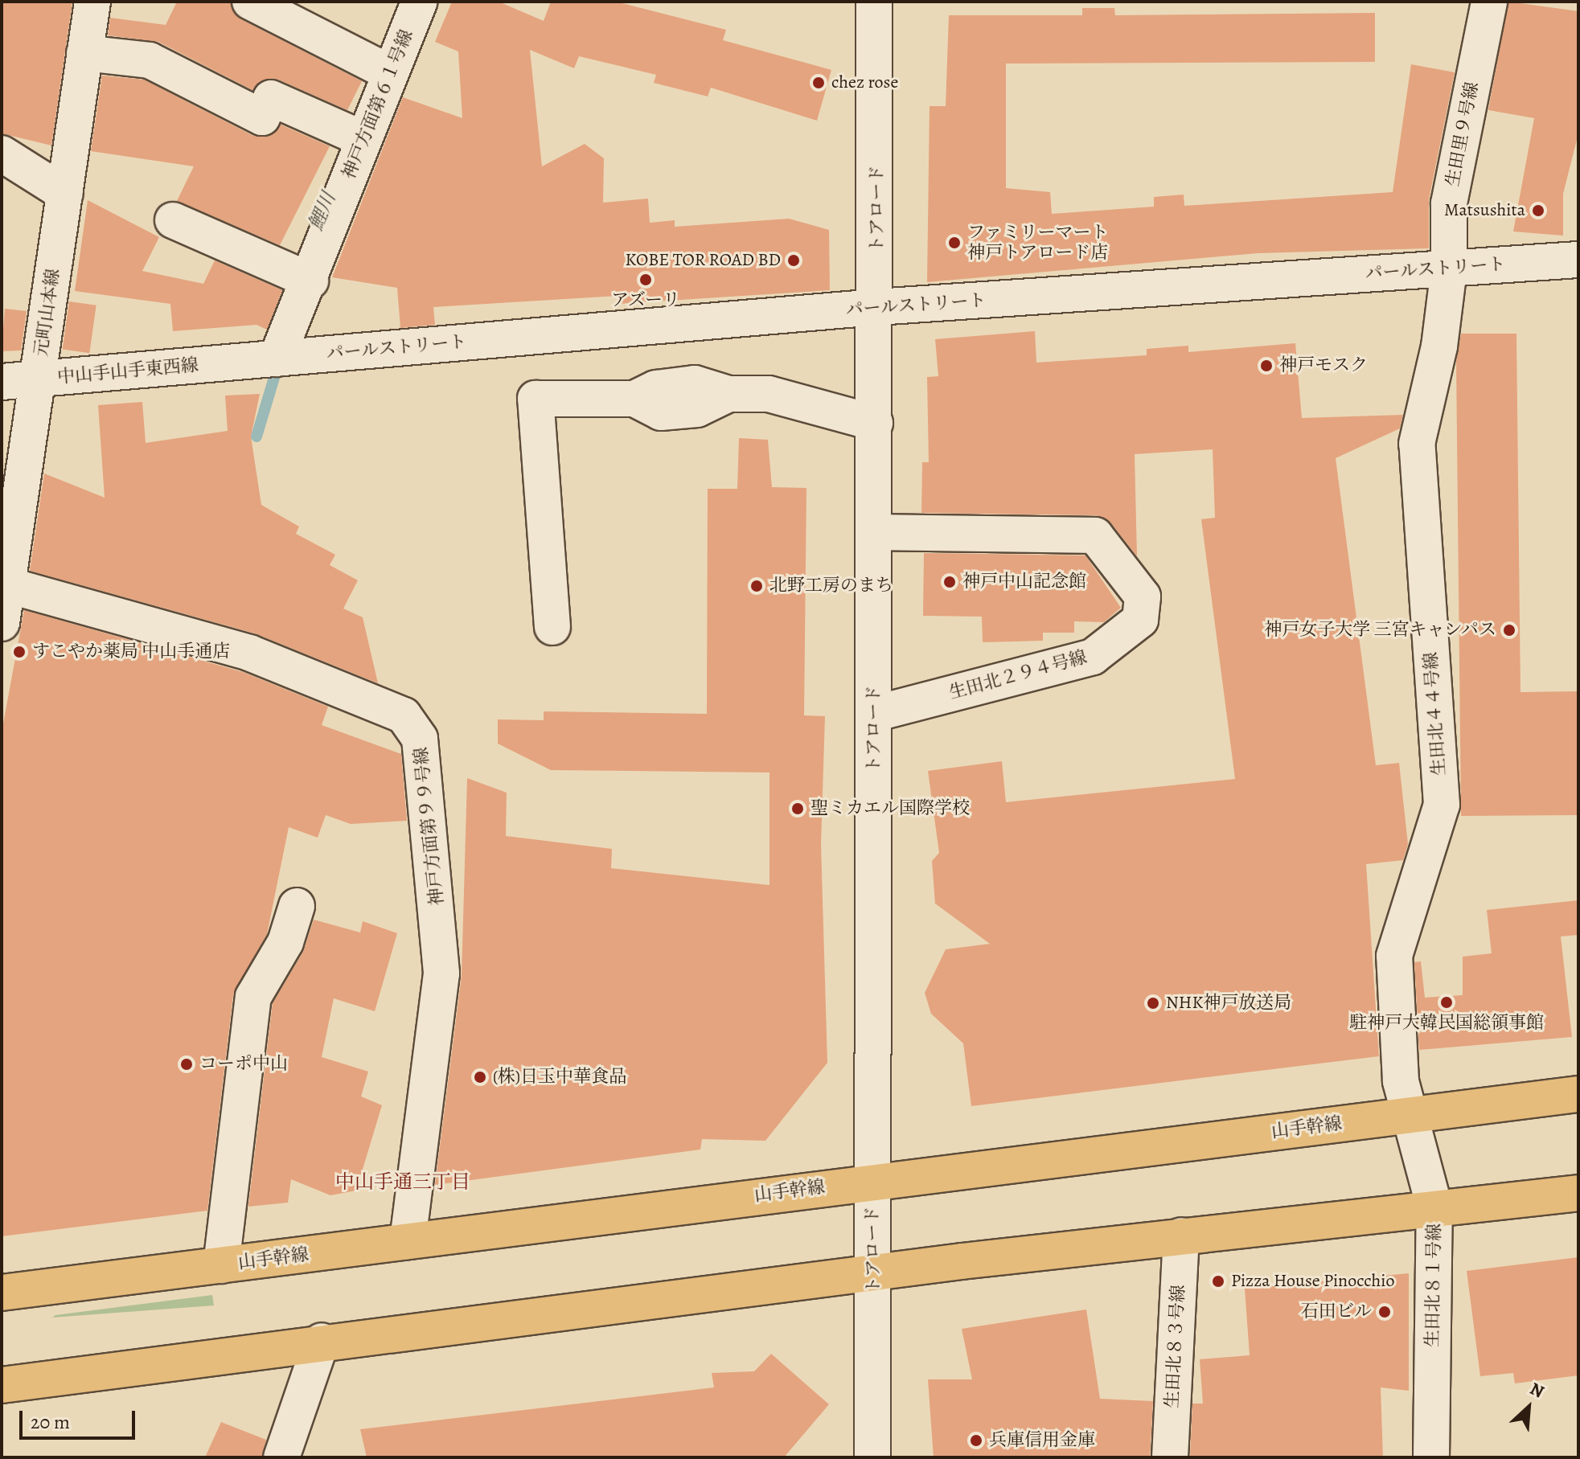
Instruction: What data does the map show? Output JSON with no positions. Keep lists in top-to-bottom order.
{
  "streets": {
    "main road": ["山手幹線"],
    "street": [
      "神戸方面第６１号線",
      "生田里９号線",
      "トアロード",
      "パールストリート",
      "元町山本線",
      "中山手山手東西線",
      "生田北２９４号線",
      "生田北４４号線",
      "神戸方面第９９号線",
      "生田北８１号線",
      "生田北８３号線"
    ]
  },
  "crossings": [
    ["神戸方面第６１号線", "パールストリート"],
    ["神戸方面第６１号線", "中山手山手東西線"],
    ["生田里９号線", "パールストリート"],
    ["生田里９号線", "生田北４４号線"],
    ["トアロード", "パールストリート"],
    ["トアロード", "生田北２９４号線"],
    ["トアロード", "山手幹線"],
    ["パールストリート", "中山手山手東西線"],
    ["パールストリート", "生田北４４号線"],
    ["元町山本線", "中山手山手東西線"],
    ["元町山本線", "神戸方面第９９号線"],
    ["生田北４４号線", "山手幹線"],
    ["生田北４４号線", "生田北８１号線"],
    ["神戸方面第９９号線", "山手幹線"],
    ["山手幹線", "生田北８１号線"]
  ],
  "districts": ["中山手通三丁目"],
  "water": ["鯉川"],
  "places": [
    "chez rose",
    "Matsushita",
    "ファミリーマート 神戸トアロード店",
    "KOBE TOR ROAD BD",
    "アズーリ",
    "神戸モスク",
    "神戸中山記念館",
    "北野工房のまち",
    "神戸女子大学 三宮キャンパス",
    "すこやか薬局 中山手通店",
    "聖ミカエル国際学校",
    "駐神戸大韓民国総領事館",
    "NHK神戸放送局",
    "コーポ中山",
    "(株)日玉中華食品",
    "Pizza House Pinocchio",
    "石田ビル",
    "兵庫信用金庫"
  ],
  "scale_bar": "20 m",
  "north": "top right"
}
